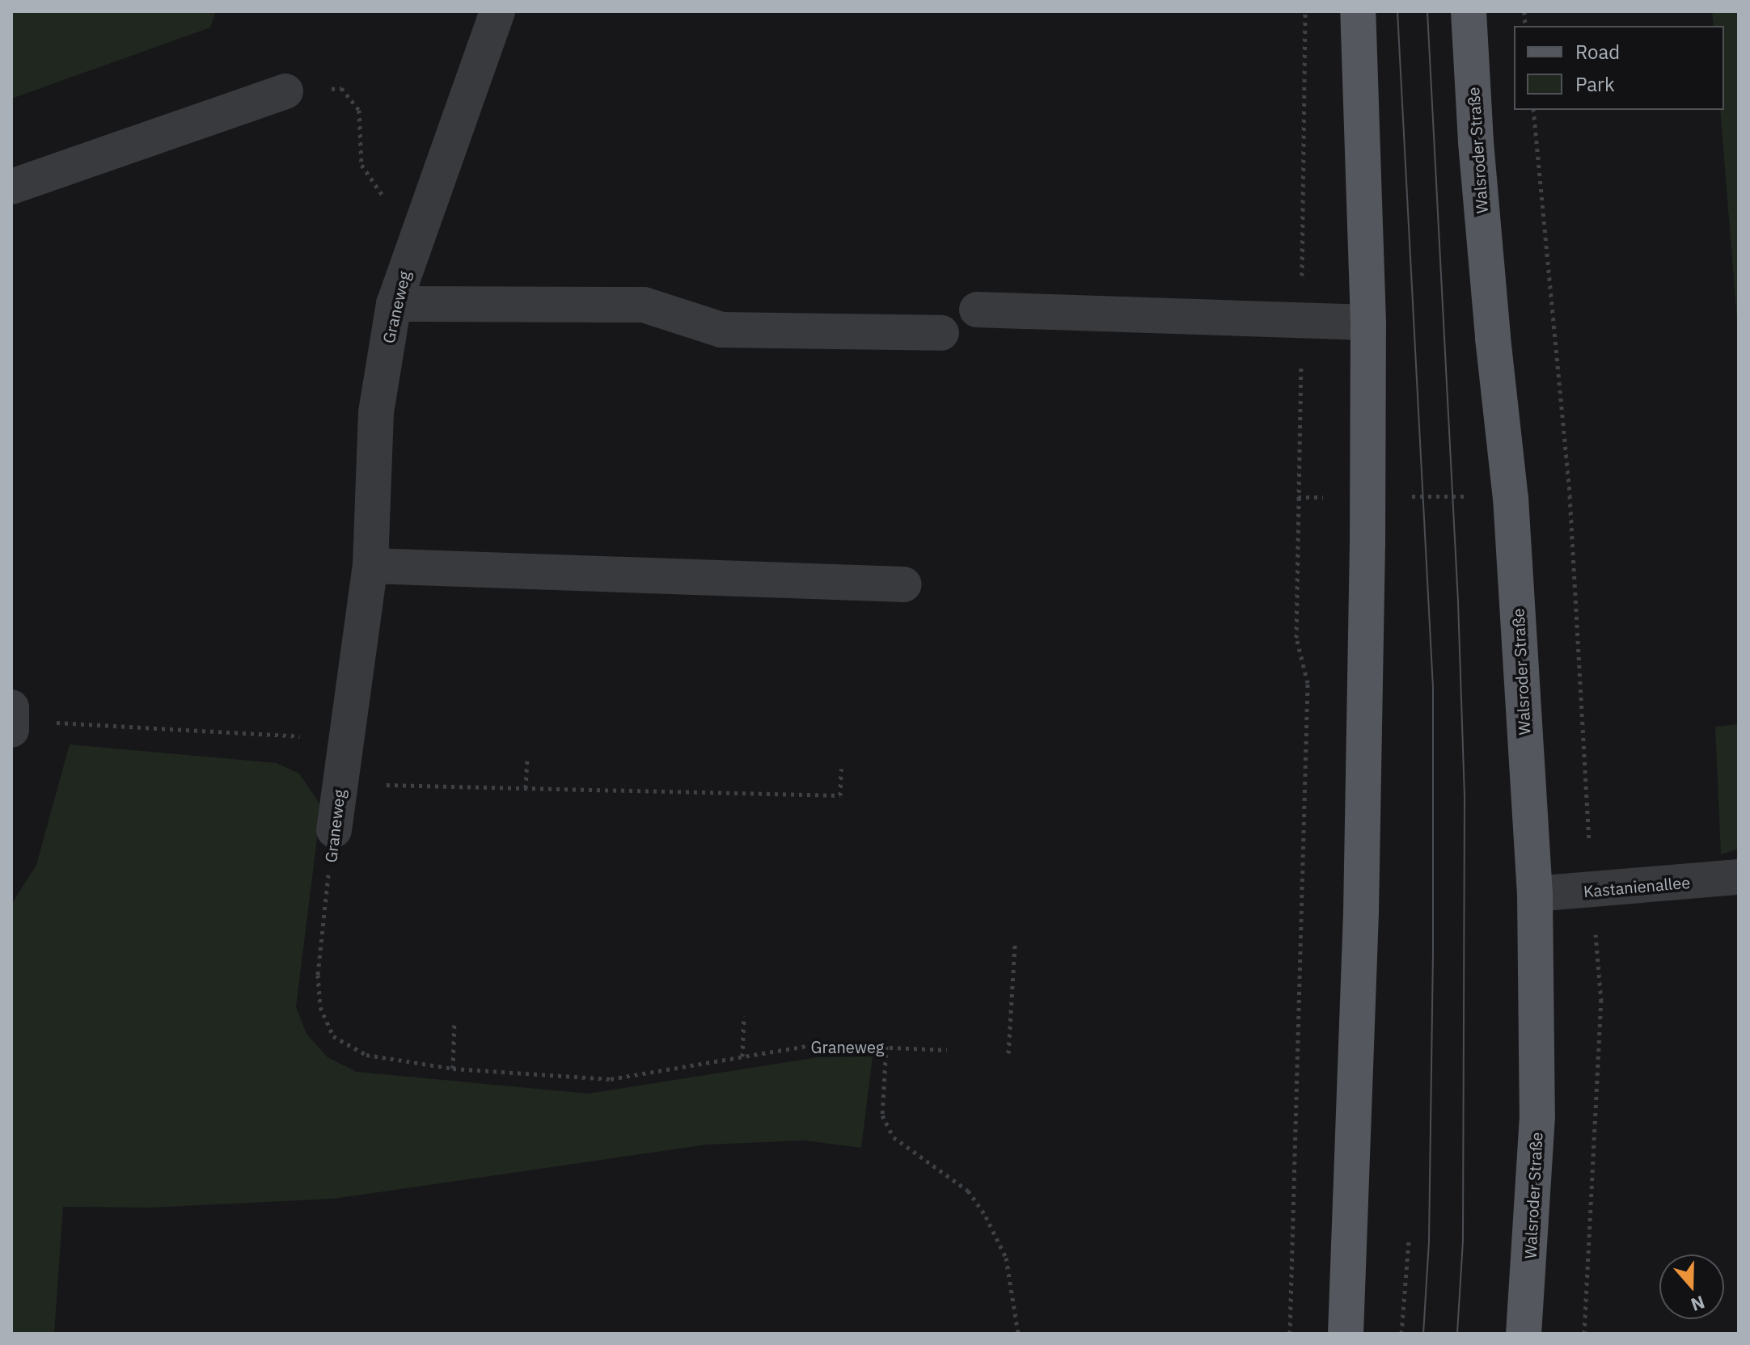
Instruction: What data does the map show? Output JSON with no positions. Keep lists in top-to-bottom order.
{
  "streets": {
    "main road": ["Walsroder Straße"],
    "street": ["Graneweg", "Kastanienallee"]
  },
  "crossings": [
    ["Walsroder Straße", "Kastanienallee"]
  ],
  "legend": ["Road", "Park"],
  "north": "bottom"
}
